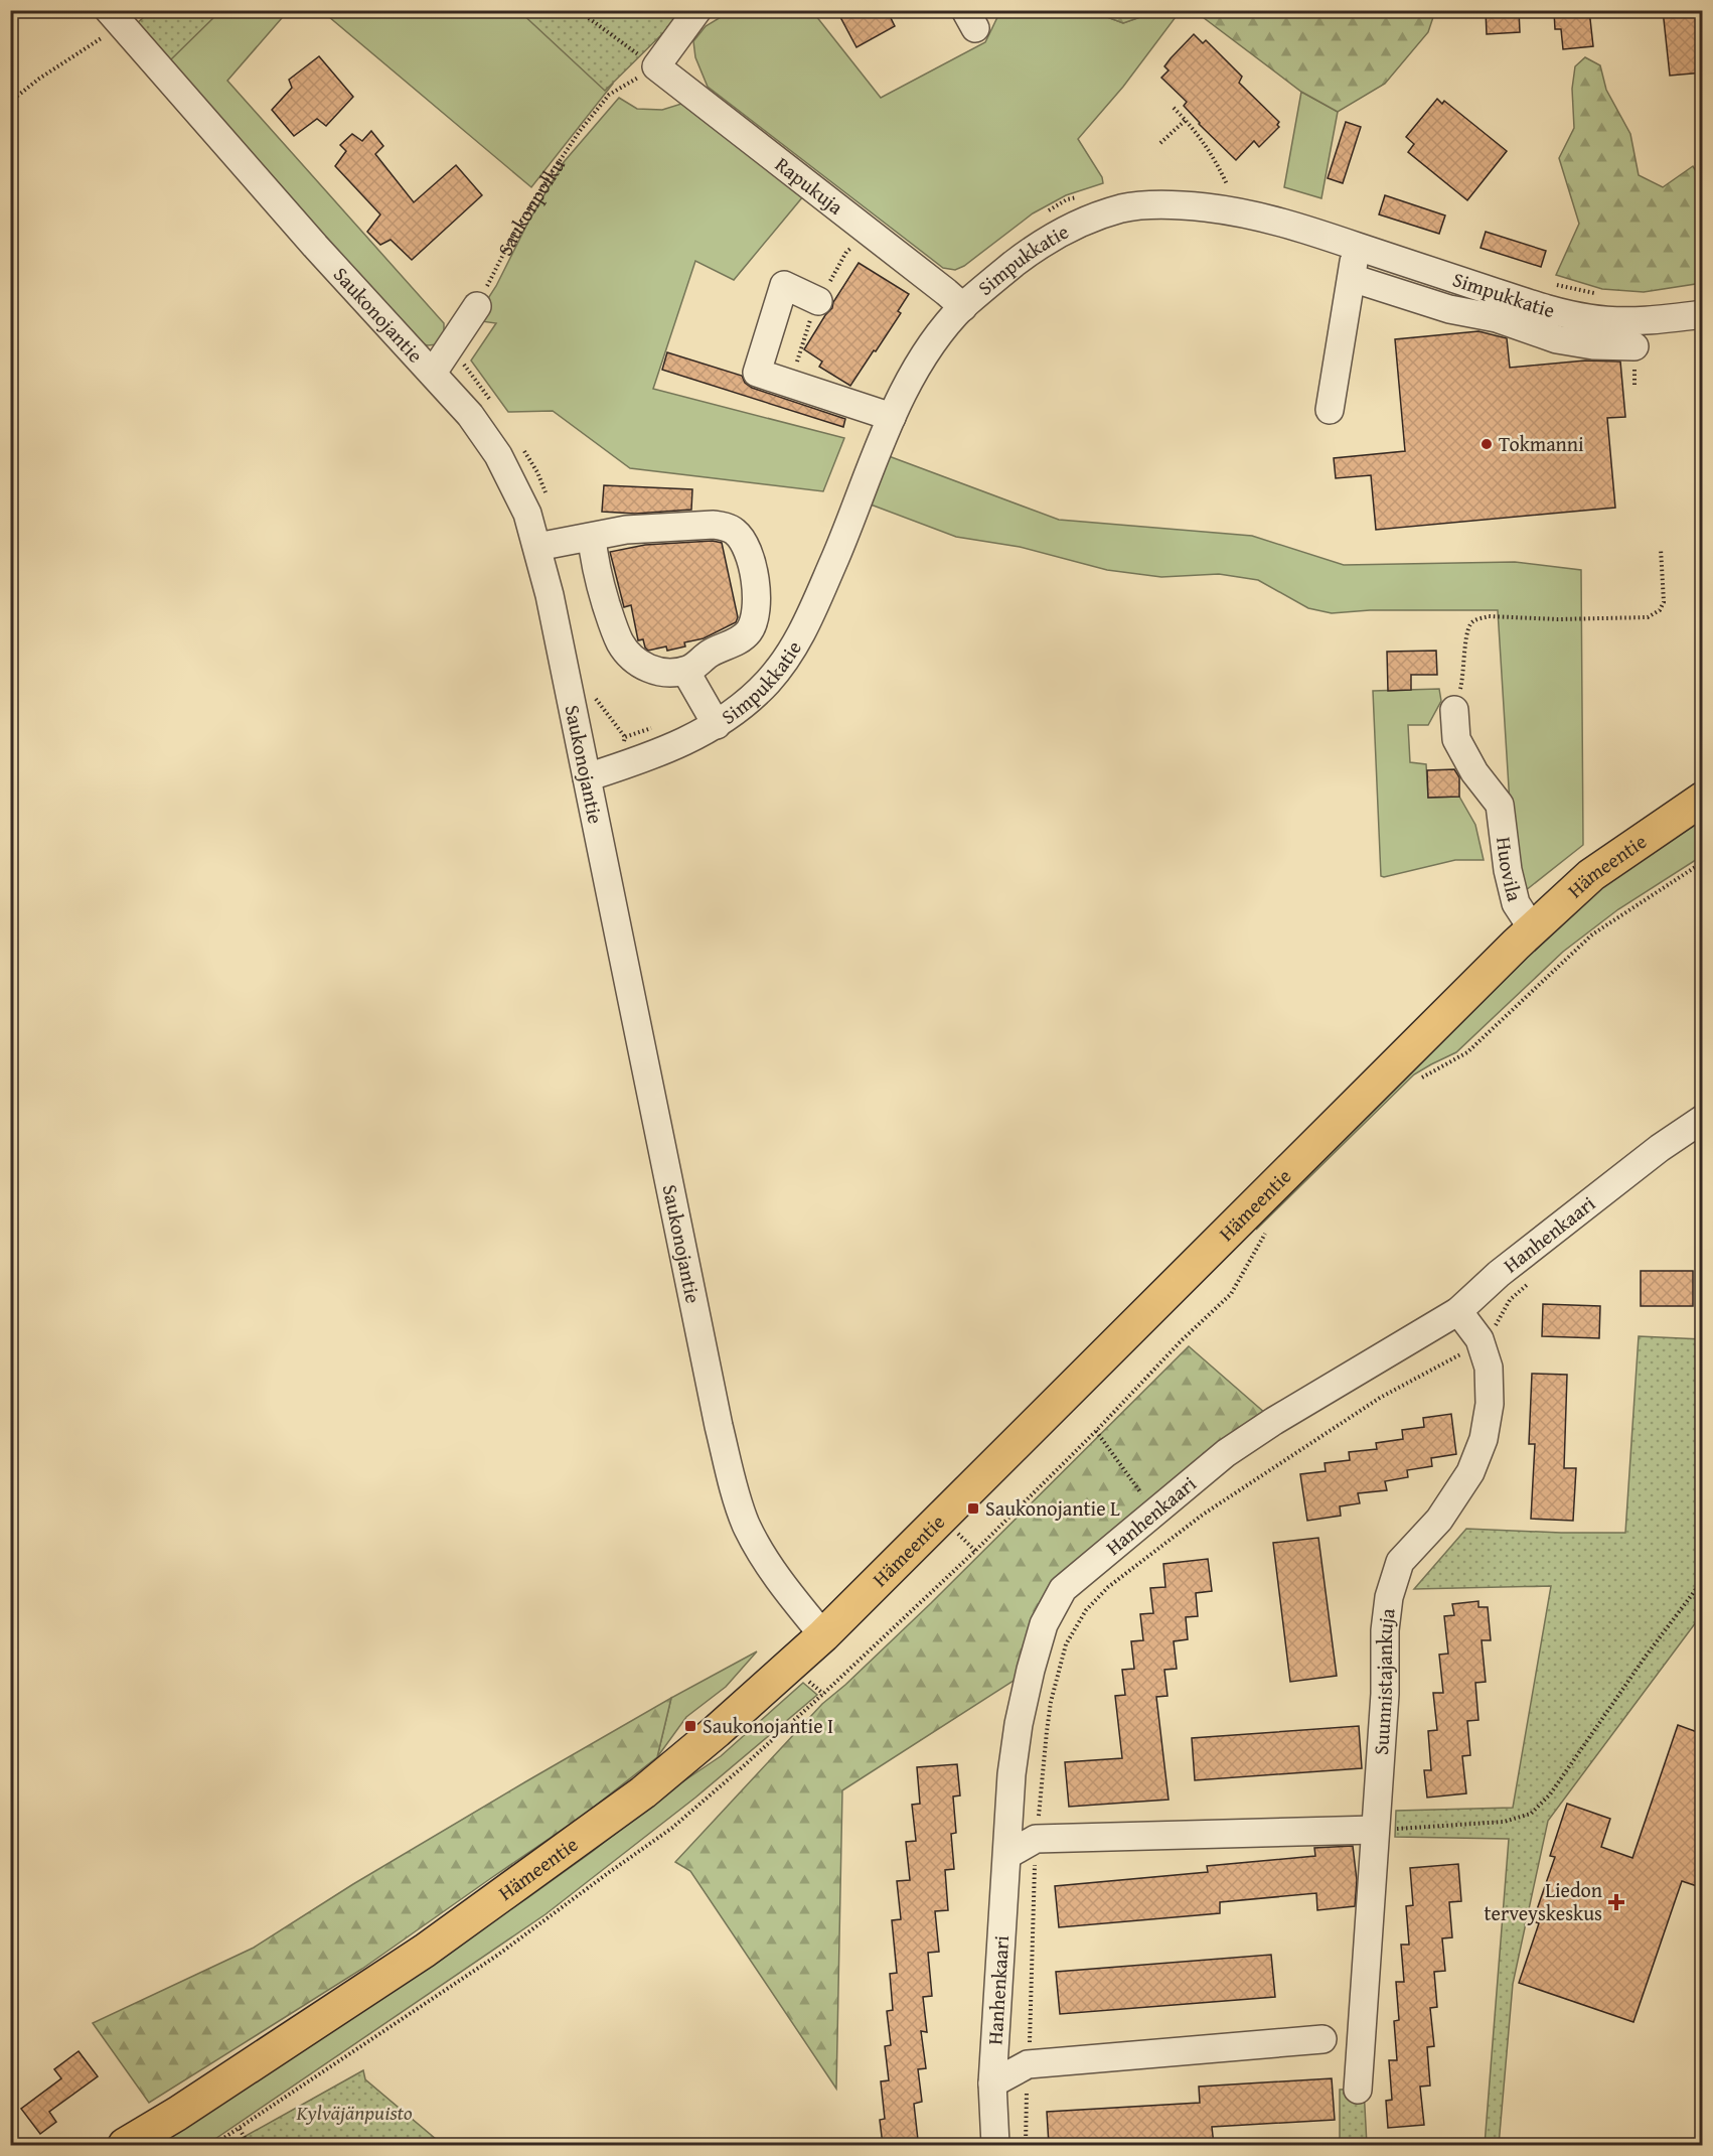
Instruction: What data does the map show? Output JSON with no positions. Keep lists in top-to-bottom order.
{
  "streets": {
    "highway": ["Hämeentie"],
    "street": [
      "Rapukuja",
      "Simpukkatie",
      "Saukonojantie",
      "Huovila",
      "Hanhenkaari",
      "Suunnistajankuja"
    ],
    "path": ["Saukonpolku"]
  },
  "crossings": [
    ["Rapukuja", "Saukonpolku"],
    ["Rapukuja", "Simpukkatie"],
    ["Simpukkatie", "Saukonojantie"],
    ["Saukonojantie", "Hämeentie"],
    ["Hämeentie", "Huovila"],
    ["Hanhenkaari", "Suunnistajankuja"]
  ],
  "parks": ["Kylväjänpuisto"],
  "places": {
    "other": ["Tokmanni"],
    "transit": ["Saukonojantie L", "Saukonojantie I"],
    "health": ["Liedon terveyskeskus"]
  }
}
